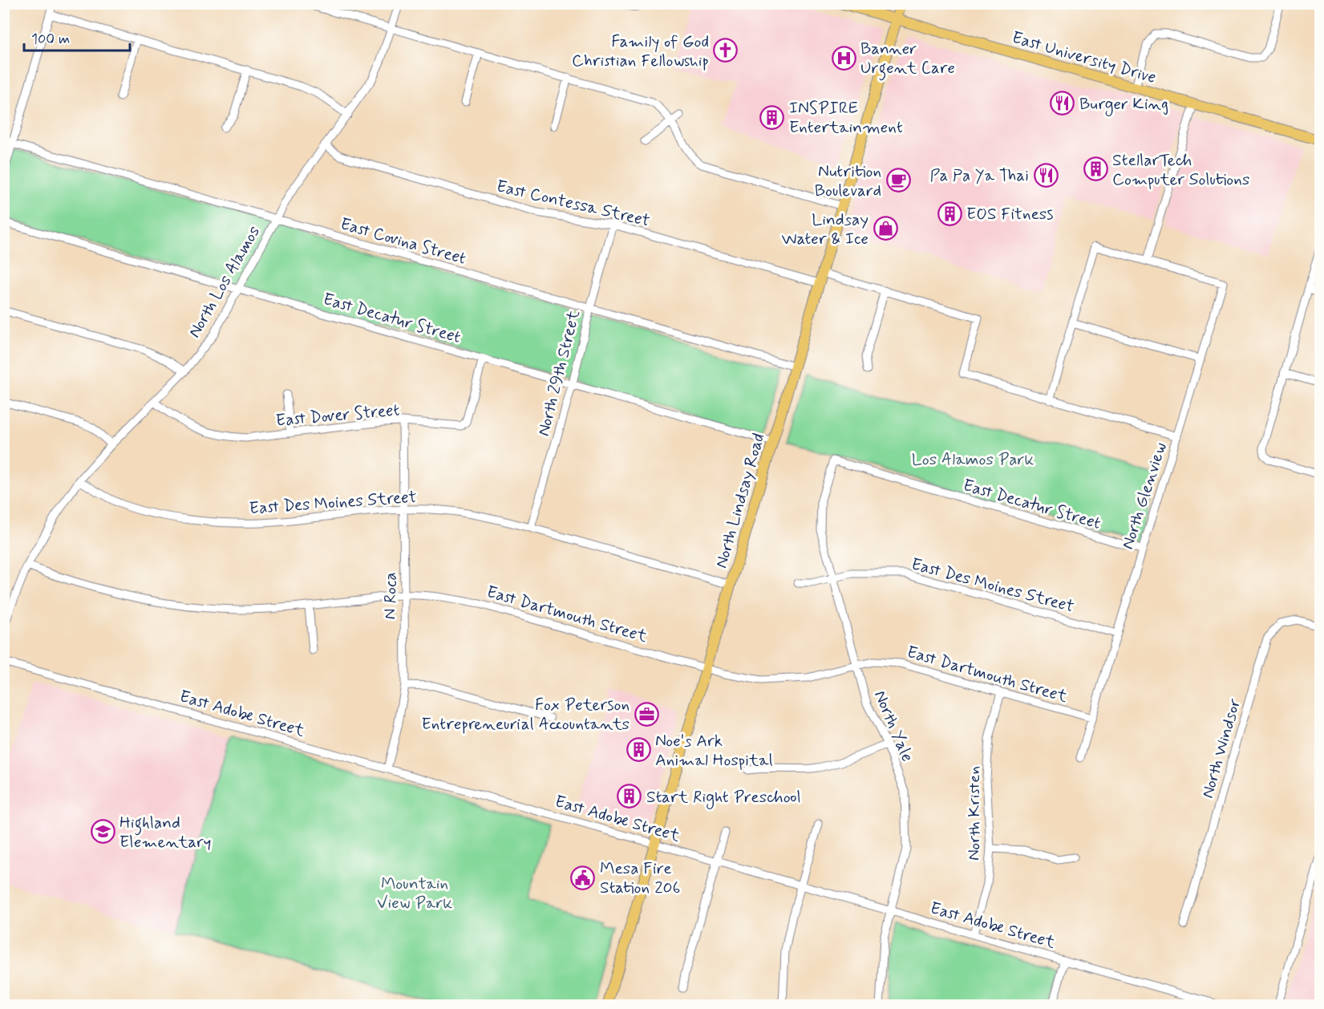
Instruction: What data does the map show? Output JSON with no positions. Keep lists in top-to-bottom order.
{
  "streets": {
    "main road": ["East University Drive", "North Lindsay Road"],
    "street": [
      "East Contessa Street",
      "East Covina Street",
      "North Los Alamos",
      "East Decatur Street",
      "North 29th Street",
      "East Dover Street",
      "North Glenview",
      "East Des Moines Street",
      "N Roca",
      "East Dartmouth Street",
      "East Adobe Street",
      "North Yale",
      "North Windsor",
      "North Kristen"
    ]
  },
  "crossings": [
    ["East University Drive", "North Lindsay Road"],
    ["East Contessa Street", "North Los Alamos"],
    ["East Contessa Street", "North 29th Street"],
    ["East Contessa Street", "North Lindsay Road"],
    ["East Covina Street", "North Los Alamos"],
    ["East Covina Street", "North 29th Street"],
    ["East Covina Street", "North Lindsay Road"],
    ["North Los Alamos", "East Decatur Street"],
    ["North Los Alamos", "East Dover Street"],
    ["North Los Alamos", "East Des Moines Street"],
    ["North Los Alamos", "East Dartmouth Street"],
    ["East Decatur Street", "North 29th Street"],
    ["East Decatur Street", "East Dover Street"],
    ["East Decatur Street", "North Glenview"],
    ["East Decatur Street", "North Lindsay Road"],
    ["East Decatur Street", "North Yale"],
    ["North 29th Street", "East Des Moines Street"],
    ["East Dover Street", "N Roca"],
    ["North Glenview", "East Des Moines Street"],
    ["North Glenview", "East Dartmouth Street"],
    ["North Lindsay Road", "East Des Moines Street"],
    ["North Lindsay Road", "East Dartmouth Street"],
    ["North Lindsay Road", "East Adobe Street"],
    ["East Des Moines Street", "N Roca"],
    ["East Des Moines Street", "North Yale"],
    ["N Roca", "East Dartmouth Street"],
    ["N Roca", "East Adobe Street"],
    ["East Dartmouth Street", "North Yale"],
    ["East Dartmouth Street", "North Kristen"],
    ["East Adobe Street", "North Yale"],
    ["East Adobe Street", "North Kristen"]
  ],
  "parks": ["Los Alamos Park", "Mountain View Park"],
  "places": {
    "church": ["Family of God Christian Fellowship"],
    "hospital": ["Banner Urgent Care"],
    "restaurant": ["Burger King", "Pa Pa Ya Thai"],
    "building": [
      "INSPIRE Entertainment",
      "StellarTech Computer Solutions",
      "EOS Fitness",
      "Noe's Ark Animal Hospital",
      "Start Right Preschool"
    ],
    "cafe": ["Nutrition Boulevard"],
    "shop": ["Lindsay Water & Ice"],
    "office": ["Fox Peterson Entrepreneurial Accountants"],
    "school or university": ["Highland Elementary"],
    "public building": ["Mesa Fire Station 206"]
  },
  "scale_bar": "100 m"
}
